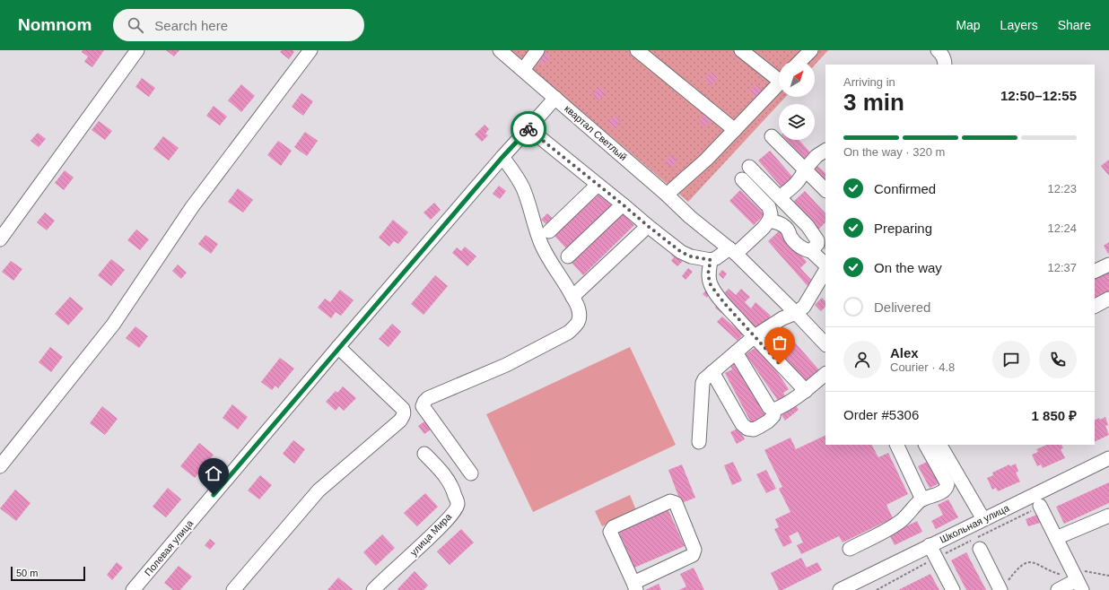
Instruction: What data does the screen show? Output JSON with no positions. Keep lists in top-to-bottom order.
{
  "streets": {
    "street": [
      "квартал Светлый",
      "Школьная улица",
      "улица Мира",
      "Полевая улица"
    ]
  },
  "crossings": [
    ["квартал Светлый", "Полевая улица"]
  ],
  "scale_bar": "50 m",
  "north": "top right",
  "page": {
    "header": "Nomnom",
    "search": "Search here",
    "nav": ["Map", "Layers", "Share"],
    "heading": ["3 min", "Arriving in", "12:50–12:55"],
    "panel": [
      "Alex",
      "Courier · 4.8",
      "Order #5306",
      "1 850 ₽"
    ],
    "bar": "On the way · 320 m",
    "list": [
      ["Confirmed", "12:23"],
      ["Preparing", "12:24"],
      ["On the way", "12:37"],
      "Delivered"
    ],
    "scale": "50 m"
  }
}
